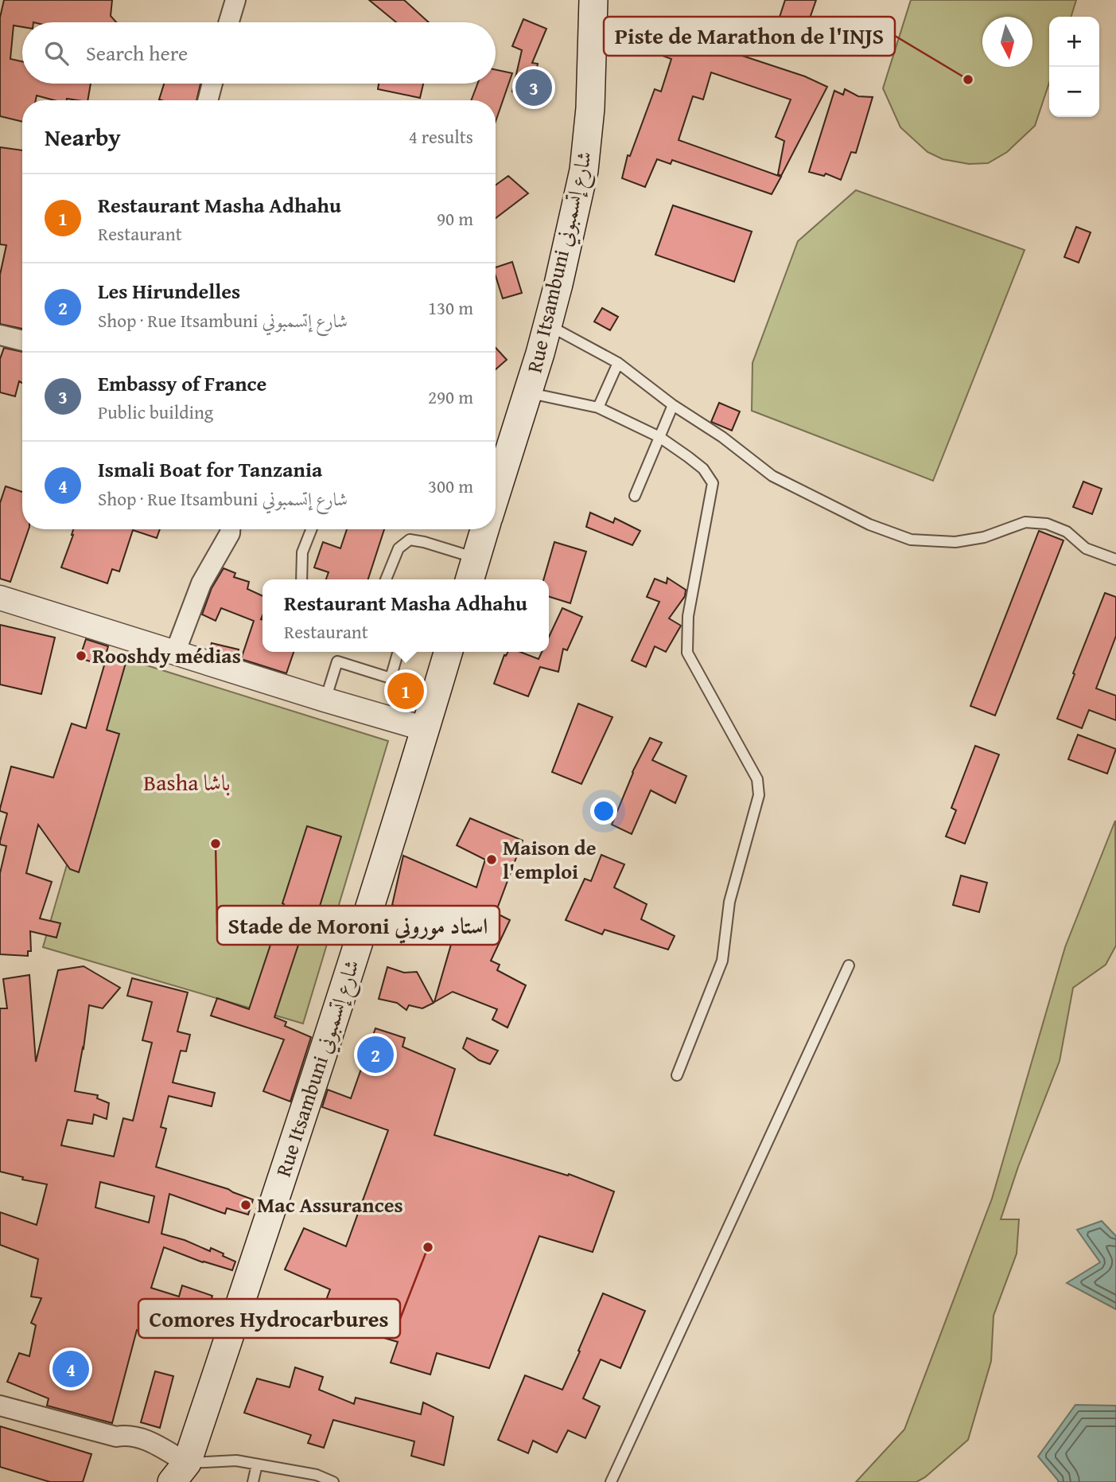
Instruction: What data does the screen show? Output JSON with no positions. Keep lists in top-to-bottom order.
{
  "streets": {
    "main road": ["Rue Itsambuni شارع إتسمبوني"]
  },
  "districts": ["Basha باشا"],
  "places": [
    "Piste de Marathon de l'INJS",
    "Rooshdy médias",
    "Stade de Moroni استاد موروني",
    "Maison de l'emploi",
    "Mac Assurances",
    "Comores Hydrocarbures"
  ],
  "north": "bottom",
  "page": {
    "map_buttons": ["+", "−"],
    "search": "Search here",
    "pins": [
      "3",
      "1",
      "2",
      "4"
    ],
    "heading": ["Nearby", "4 results"],
    "list": [
      {
        "mark": "1",
        "name": "Restaurant Masha Adhahu",
        "note": "Restaurant",
        "value": "90 m"
      },
      {
        "mark": "2",
        "name": "Les Hirundelles",
        "note": "Shop · Rue Itsambuni شارع إتسمبوني",
        "value": "130 m"
      },
      {
        "mark": "3",
        "name": "Embassy of France",
        "note": "Public building",
        "value": "290 m"
      },
      {
        "mark": "4",
        "name": "Ismali Boat for Tanzania",
        "note": "Shop · Rue Itsambuni شارع إتسمبوني",
        "value": "300 m"
      }
    ],
    "popup": ["Restaurant Masha Adhahu", "Restaurant"]
  }
}
